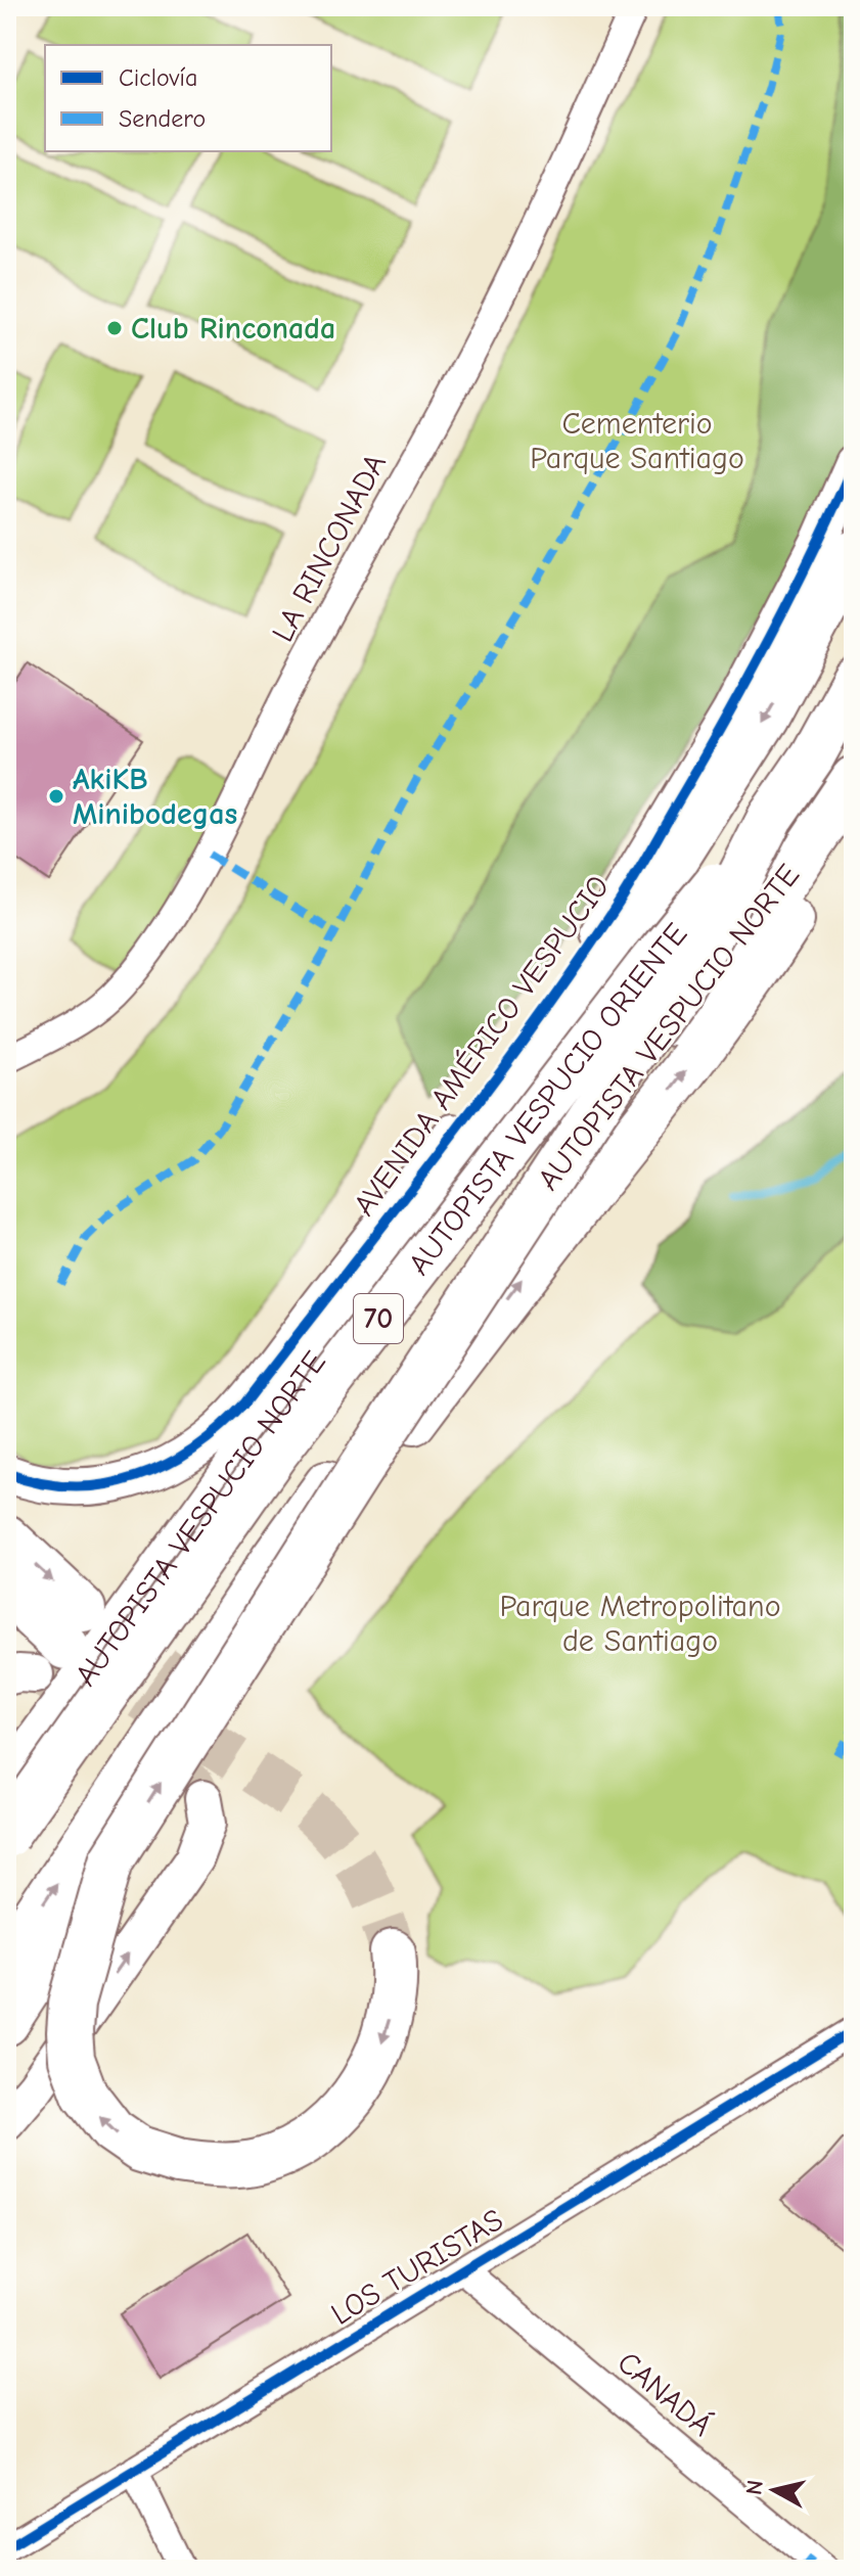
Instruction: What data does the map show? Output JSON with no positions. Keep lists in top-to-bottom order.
{
  "streets": {
    "highway": ["AUTOPISTA VESPUCIO NORTE", "AUTOPISTA VESPUCIO ORIENTE", "70"],
    "street": [
      "LA RINCONADA",
      "AVENIDA AMÉRICO VESPUCIO",
      "LOS TURISTAS",
      "CANADÁ"
    ]
  },
  "crossings": [
    ["LOS TURISTAS", "CANADÁ"]
  ],
  "parks": ["Cementerio Parque Santiago", "Parque Metropolitano de Santiago"],
  "places": ["Club Rinconada", "AkiKB Minibodegas"],
  "legend": ["Ciclovía", "Sendero"],
  "north": "left"
}
